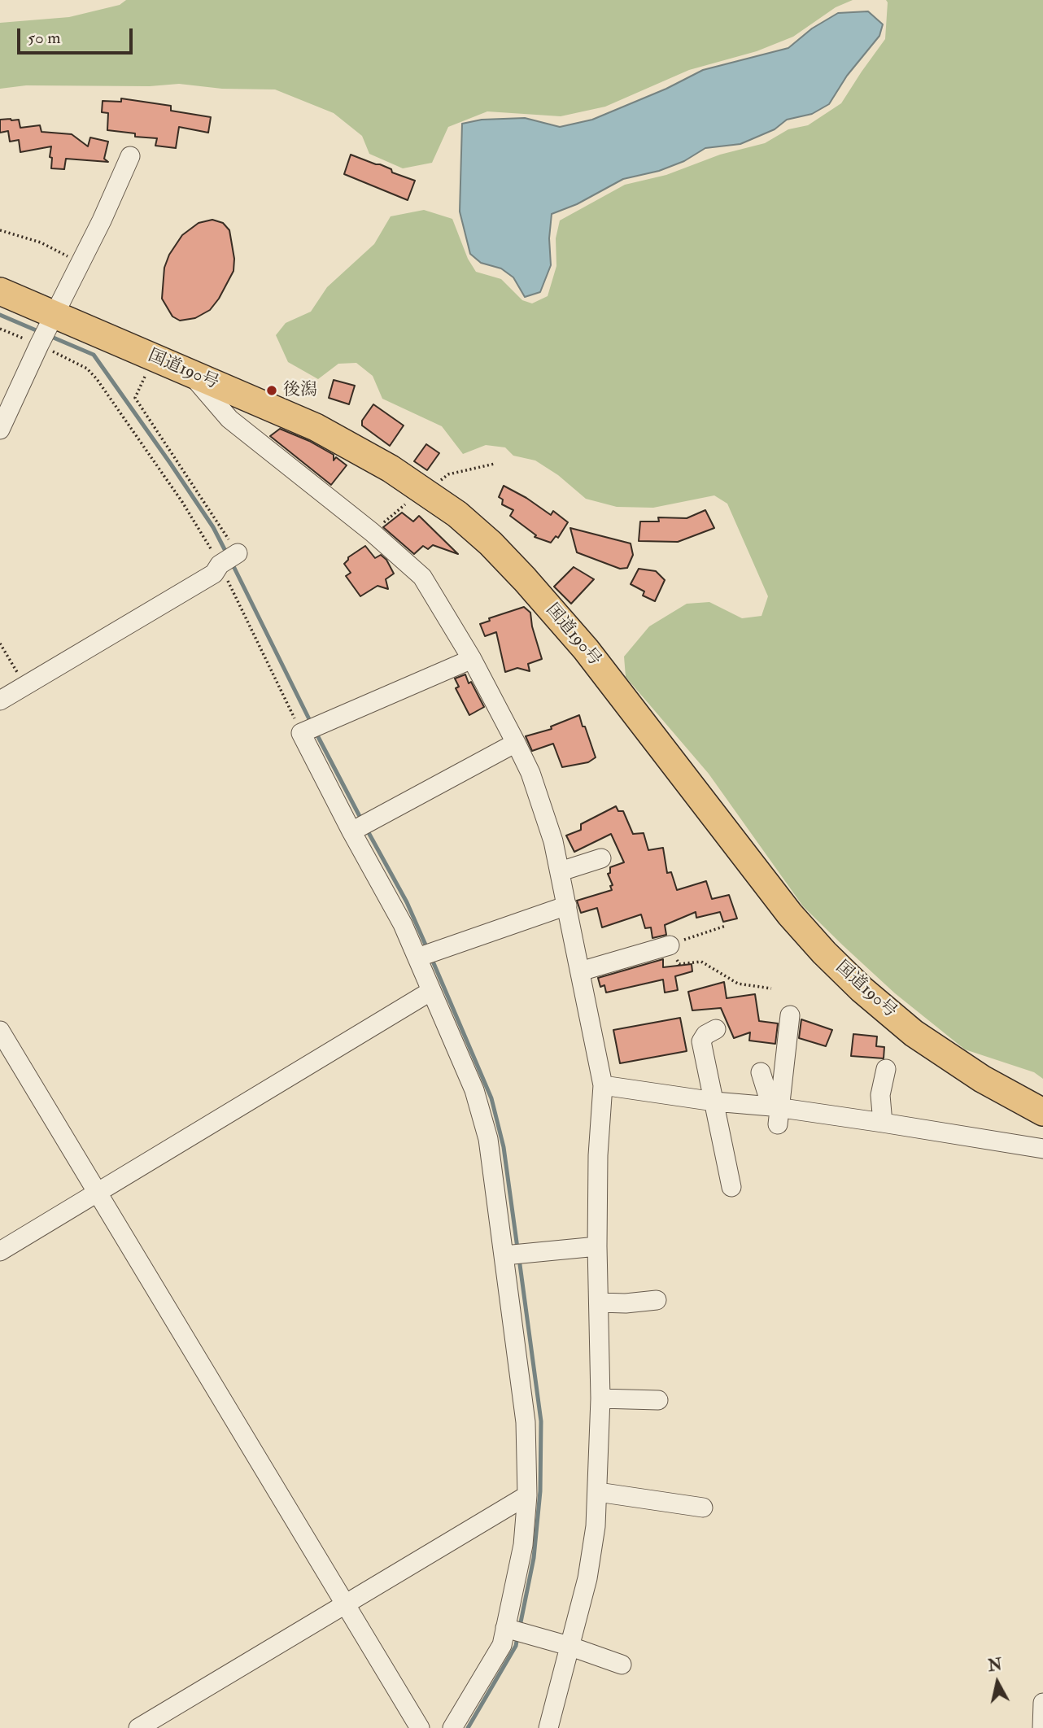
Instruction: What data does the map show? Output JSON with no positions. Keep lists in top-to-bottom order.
{
  "streets": {
    "highway": ["国道190号"]
  },
  "places": ["後潟"],
  "scale_bar": "50 m",
  "north": "top"
}
